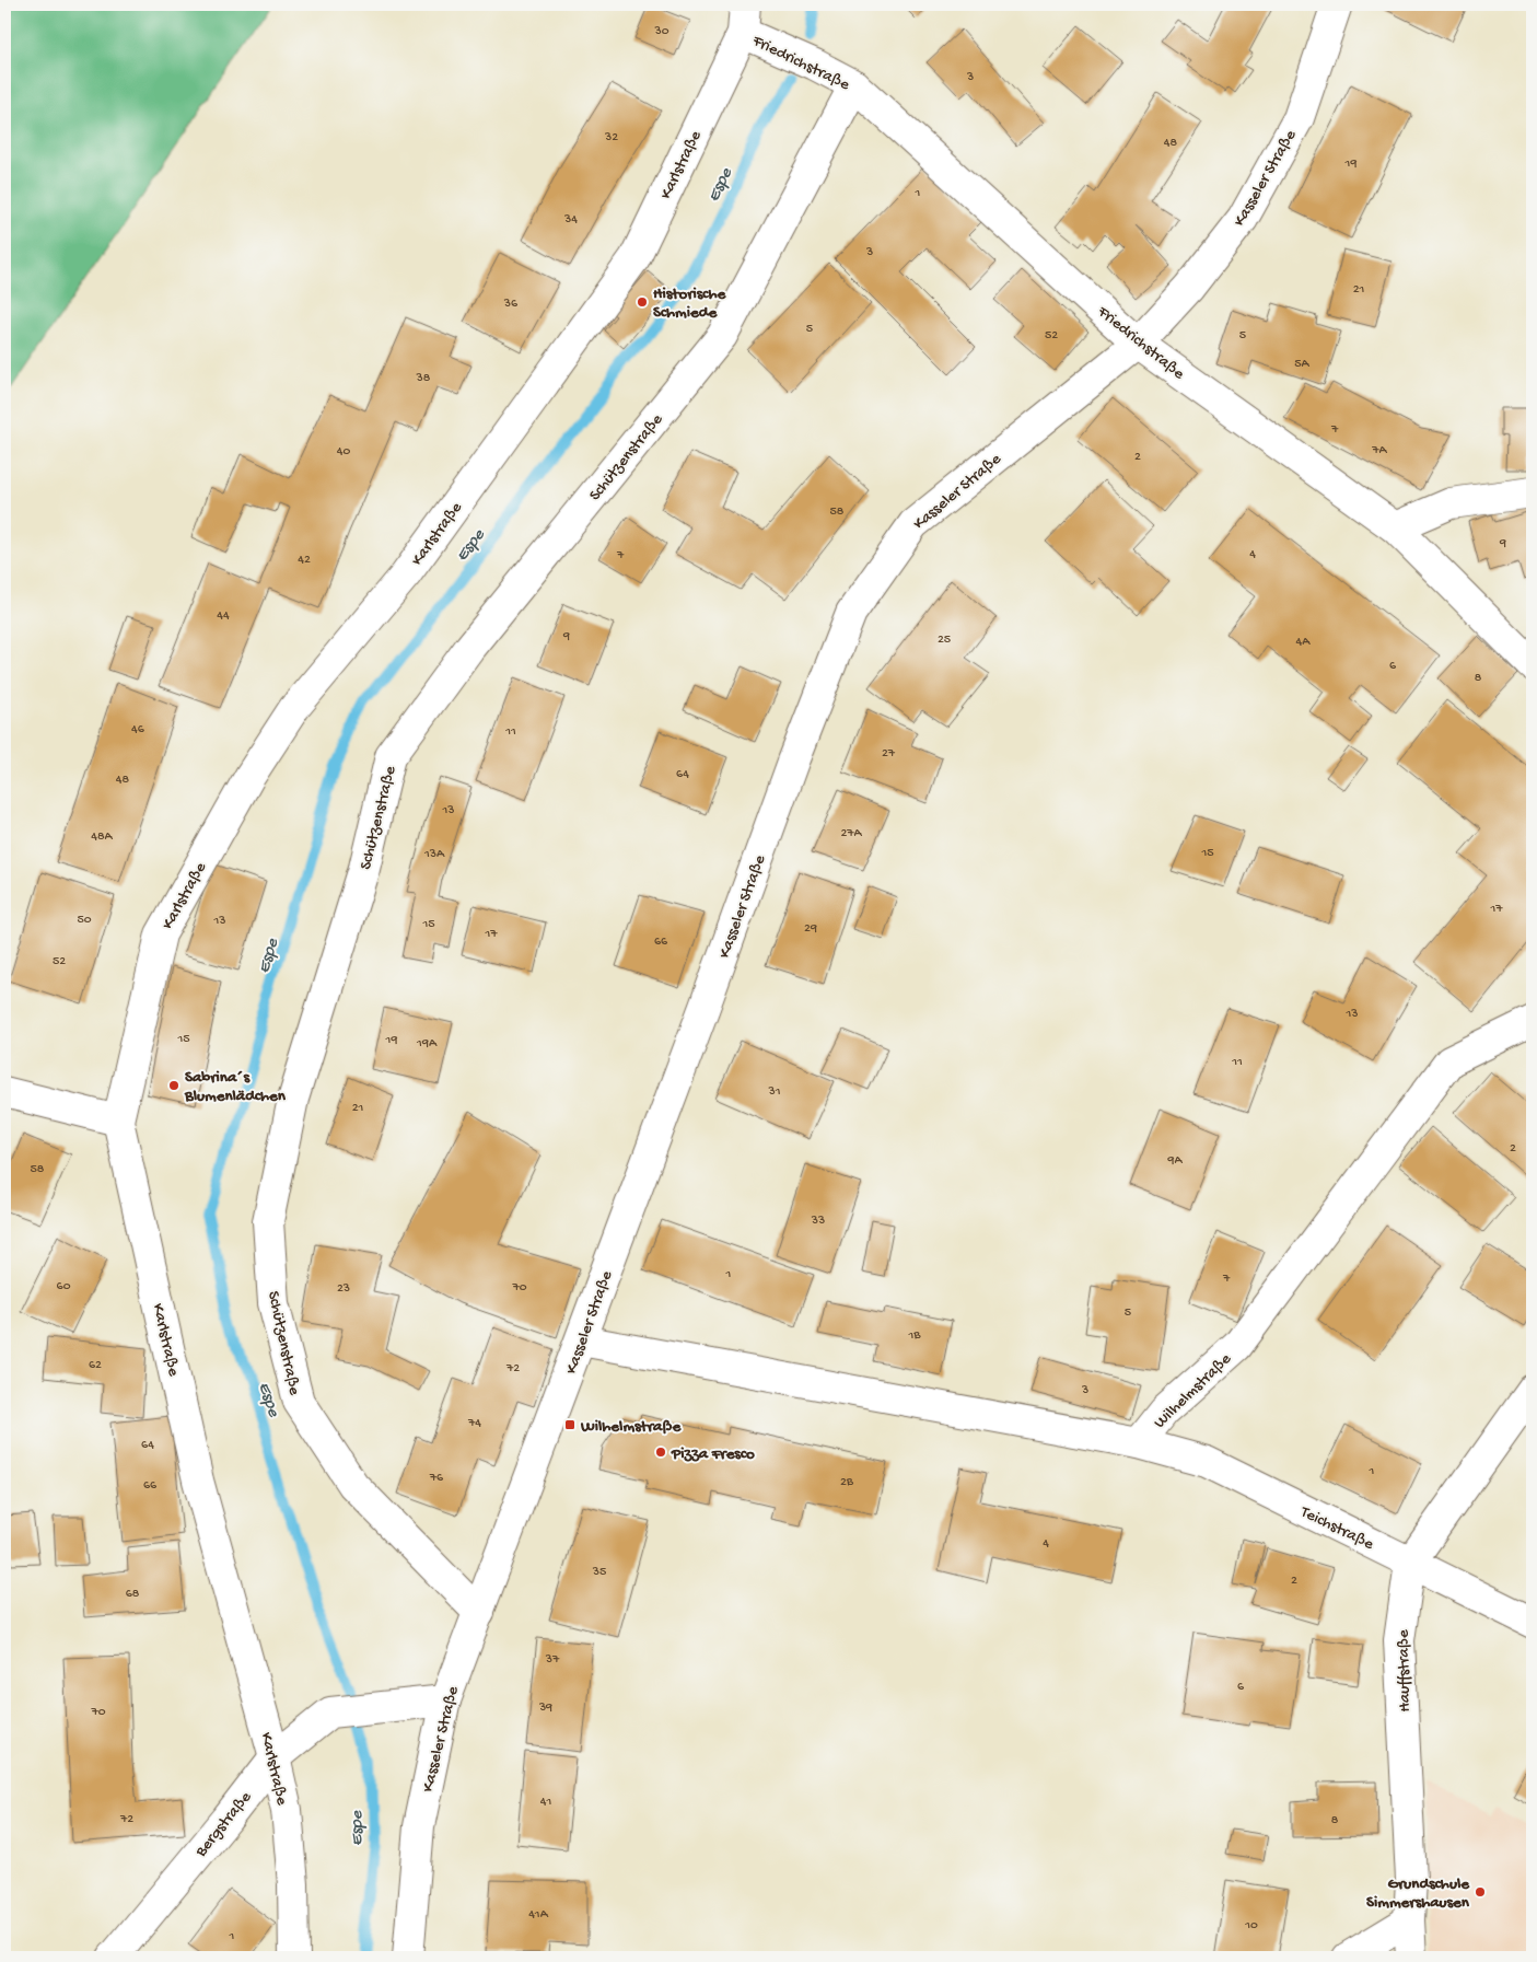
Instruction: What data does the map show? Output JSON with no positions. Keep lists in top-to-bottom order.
{
  "streets": {
    "street": [
      "Friedrichstraße",
      "Karlstraße",
      "Kasseler Straße",
      "Schützenstraße",
      "Wilhelmstraße",
      "Teichstraße",
      "Hauffstraße",
      "Bergstraße"
    ]
  },
  "crossings": [
    ["Friedrichstraße", "Karlstraße"],
    ["Friedrichstraße", "Kasseler Straße"],
    ["Friedrichstraße", "Schützenstraße"],
    ["Karlstraße", "Bergstraße"],
    ["Kasseler Straße", "Schützenstraße"],
    ["Kasseler Straße", "Bergstraße"],
    ["Wilhelmstraße", "Teichstraße"],
    ["Teichstraße", "Hauffstraße"]
  ],
  "water": ["Espe"],
  "places": {
    "other": [
      "Historische Schmiede",
      "Sabrina´s Blumenlädchen",
      "Pizza Fresco",
      "Grundschule Simmershausen"
    ],
    "transit": ["Wilhelmstraße"]
  },
  "house_numbers": [
    "30",
    "3",
    "32",
    "48",
    "19",
    "1",
    "34",
    "3",
    "21",
    "36",
    "5",
    "52",
    "5",
    "5A",
    "38",
    "7",
    "7A",
    "40",
    "2",
    "58",
    "9",
    "4",
    "7",
    "42",
    "44",
    "9",
    "25",
    "4A",
    "6",
    "8",
    "46",
    "11",
    "27",
    "64",
    "48",
    "13",
    "27A",
    "48A",
    "15",
    "13A",
    "17",
    "50",
    "13",
    "15",
    "29",
    "17",
    "66",
    "52",
    "13",
    "15",
    "19",
    "19A",
    "11",
    "31",
    "21",
    "2",
    "9A",
    "58",
    "33",
    "1",
    "7",
    "60",
    "70",
    "23",
    "5",
    "1B",
    "62",
    "72",
    "3",
    "74",
    "64",
    "1",
    "76",
    "2B",
    "66",
    "4",
    "35",
    "2",
    "68",
    "37",
    "6",
    "39",
    "70",
    "41",
    "72",
    "8",
    "41A",
    "10",
    "1"
  ]
}
